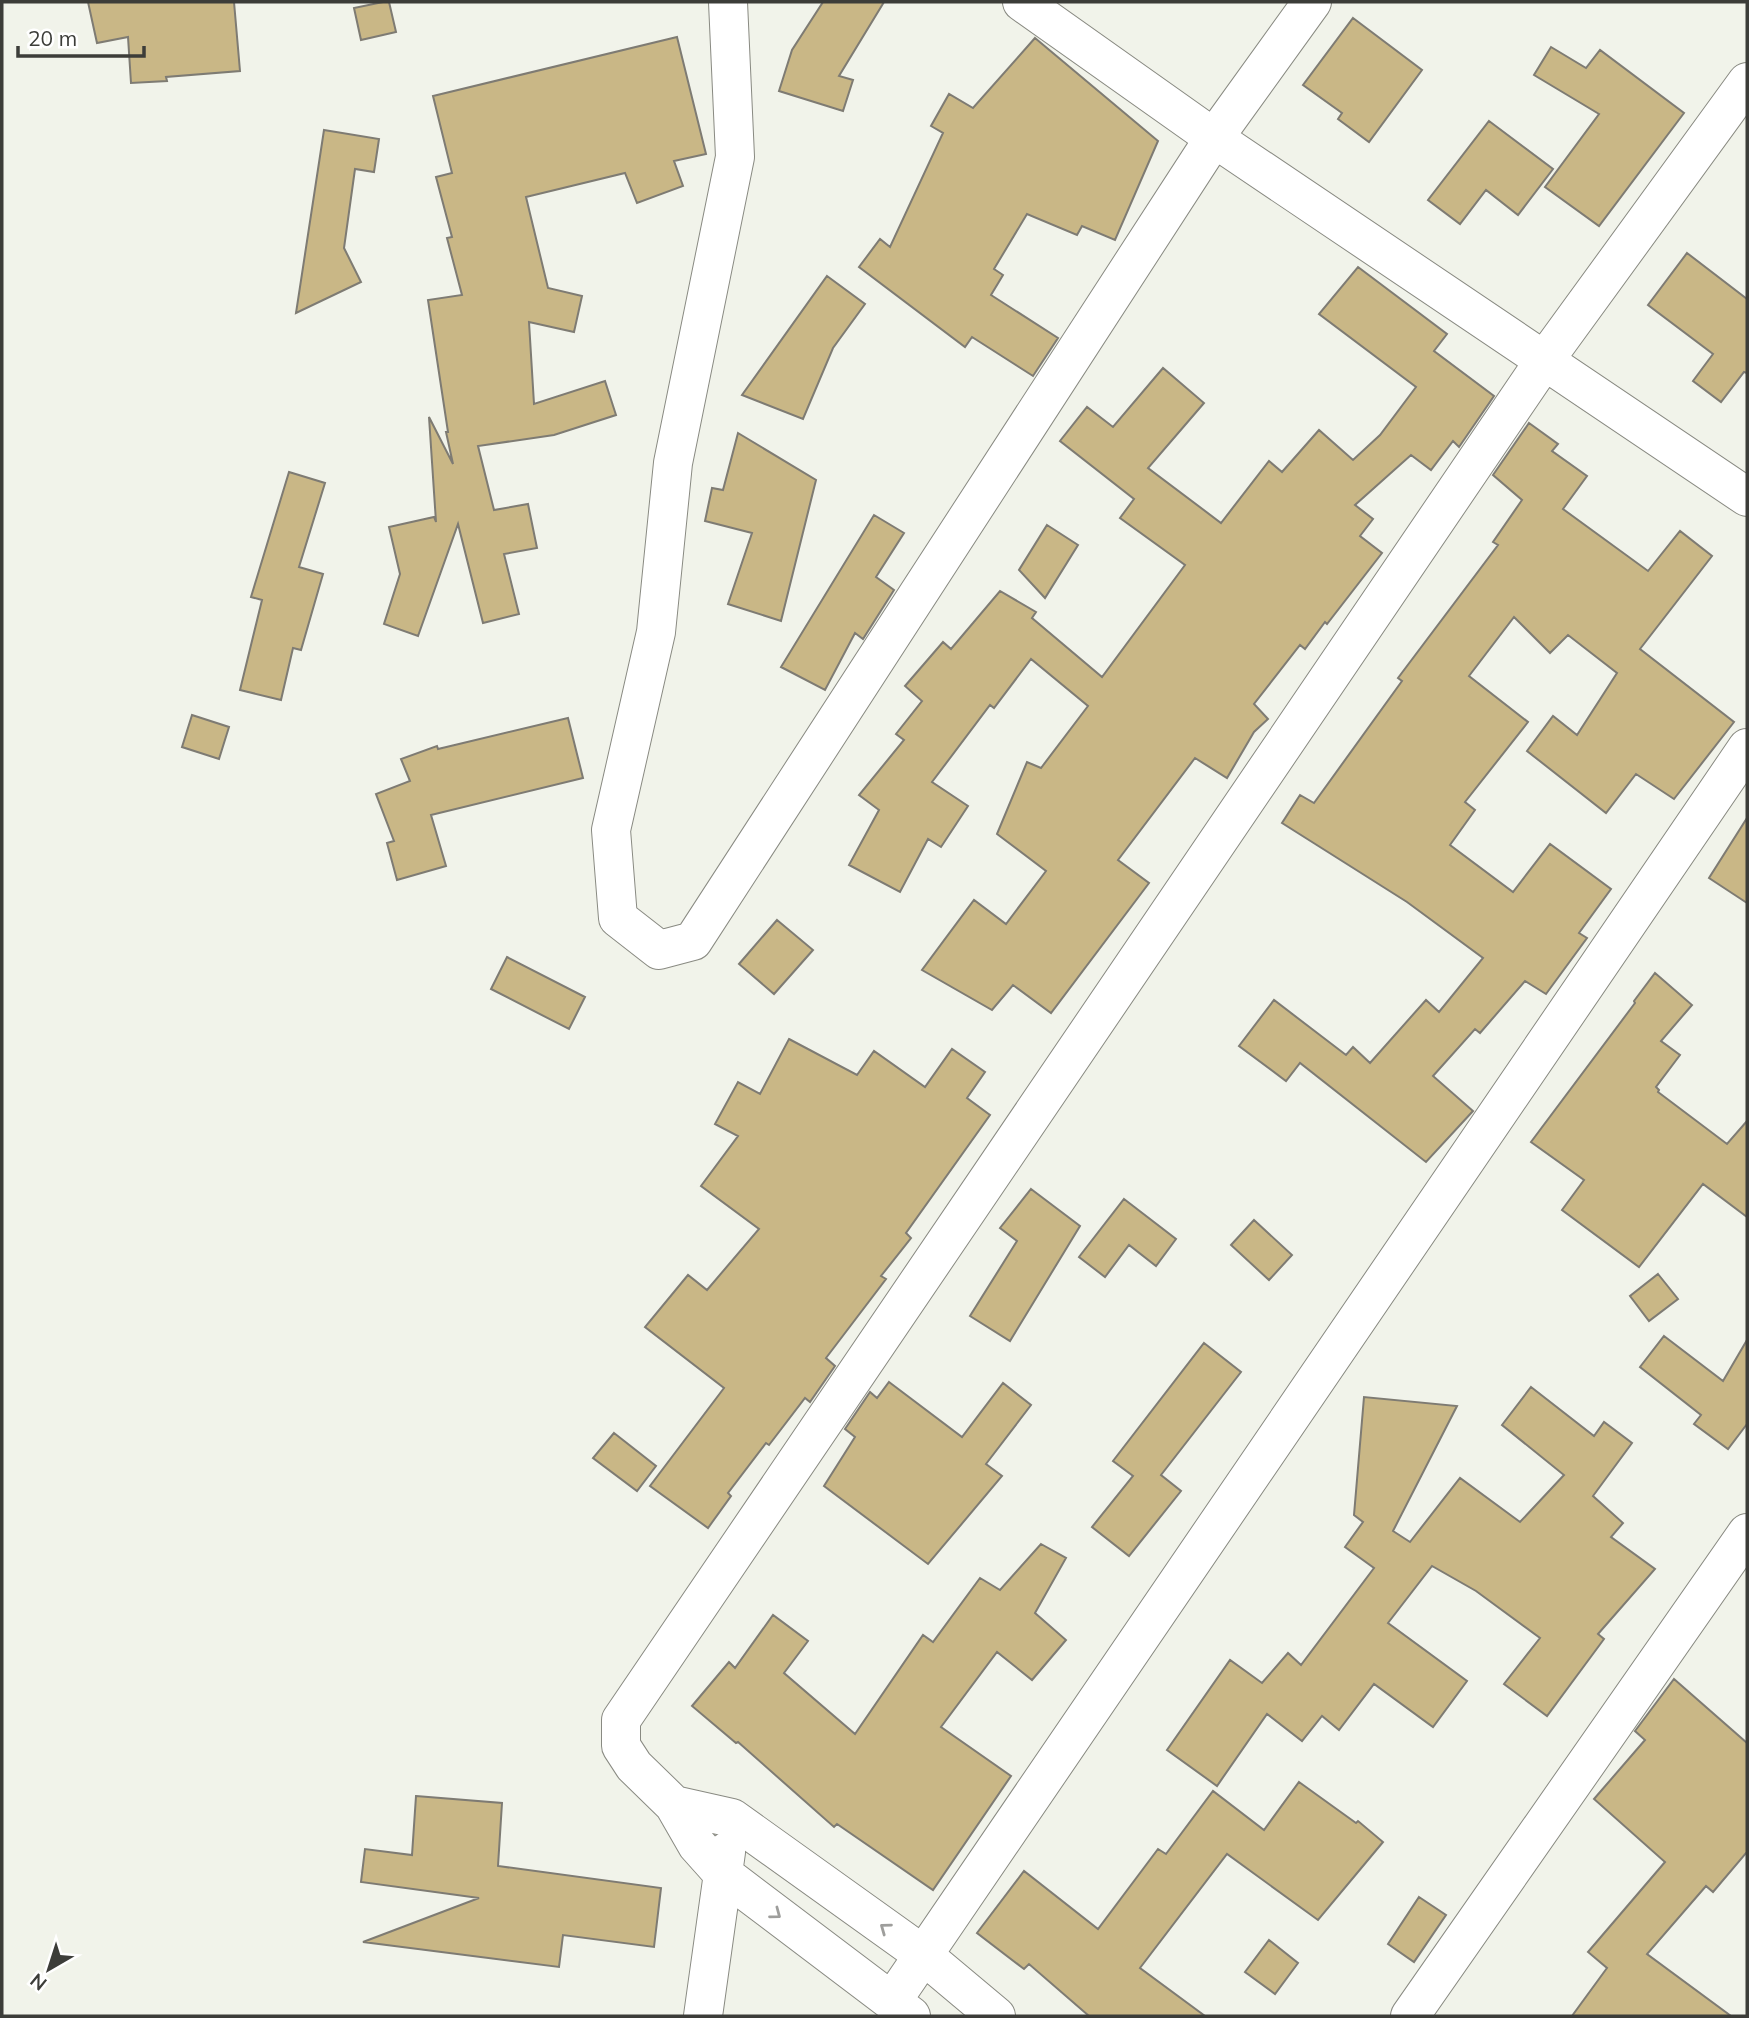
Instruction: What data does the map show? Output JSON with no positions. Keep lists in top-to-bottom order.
{
  "scale_bar": "20 m",
  "north": "bottom left"
}
